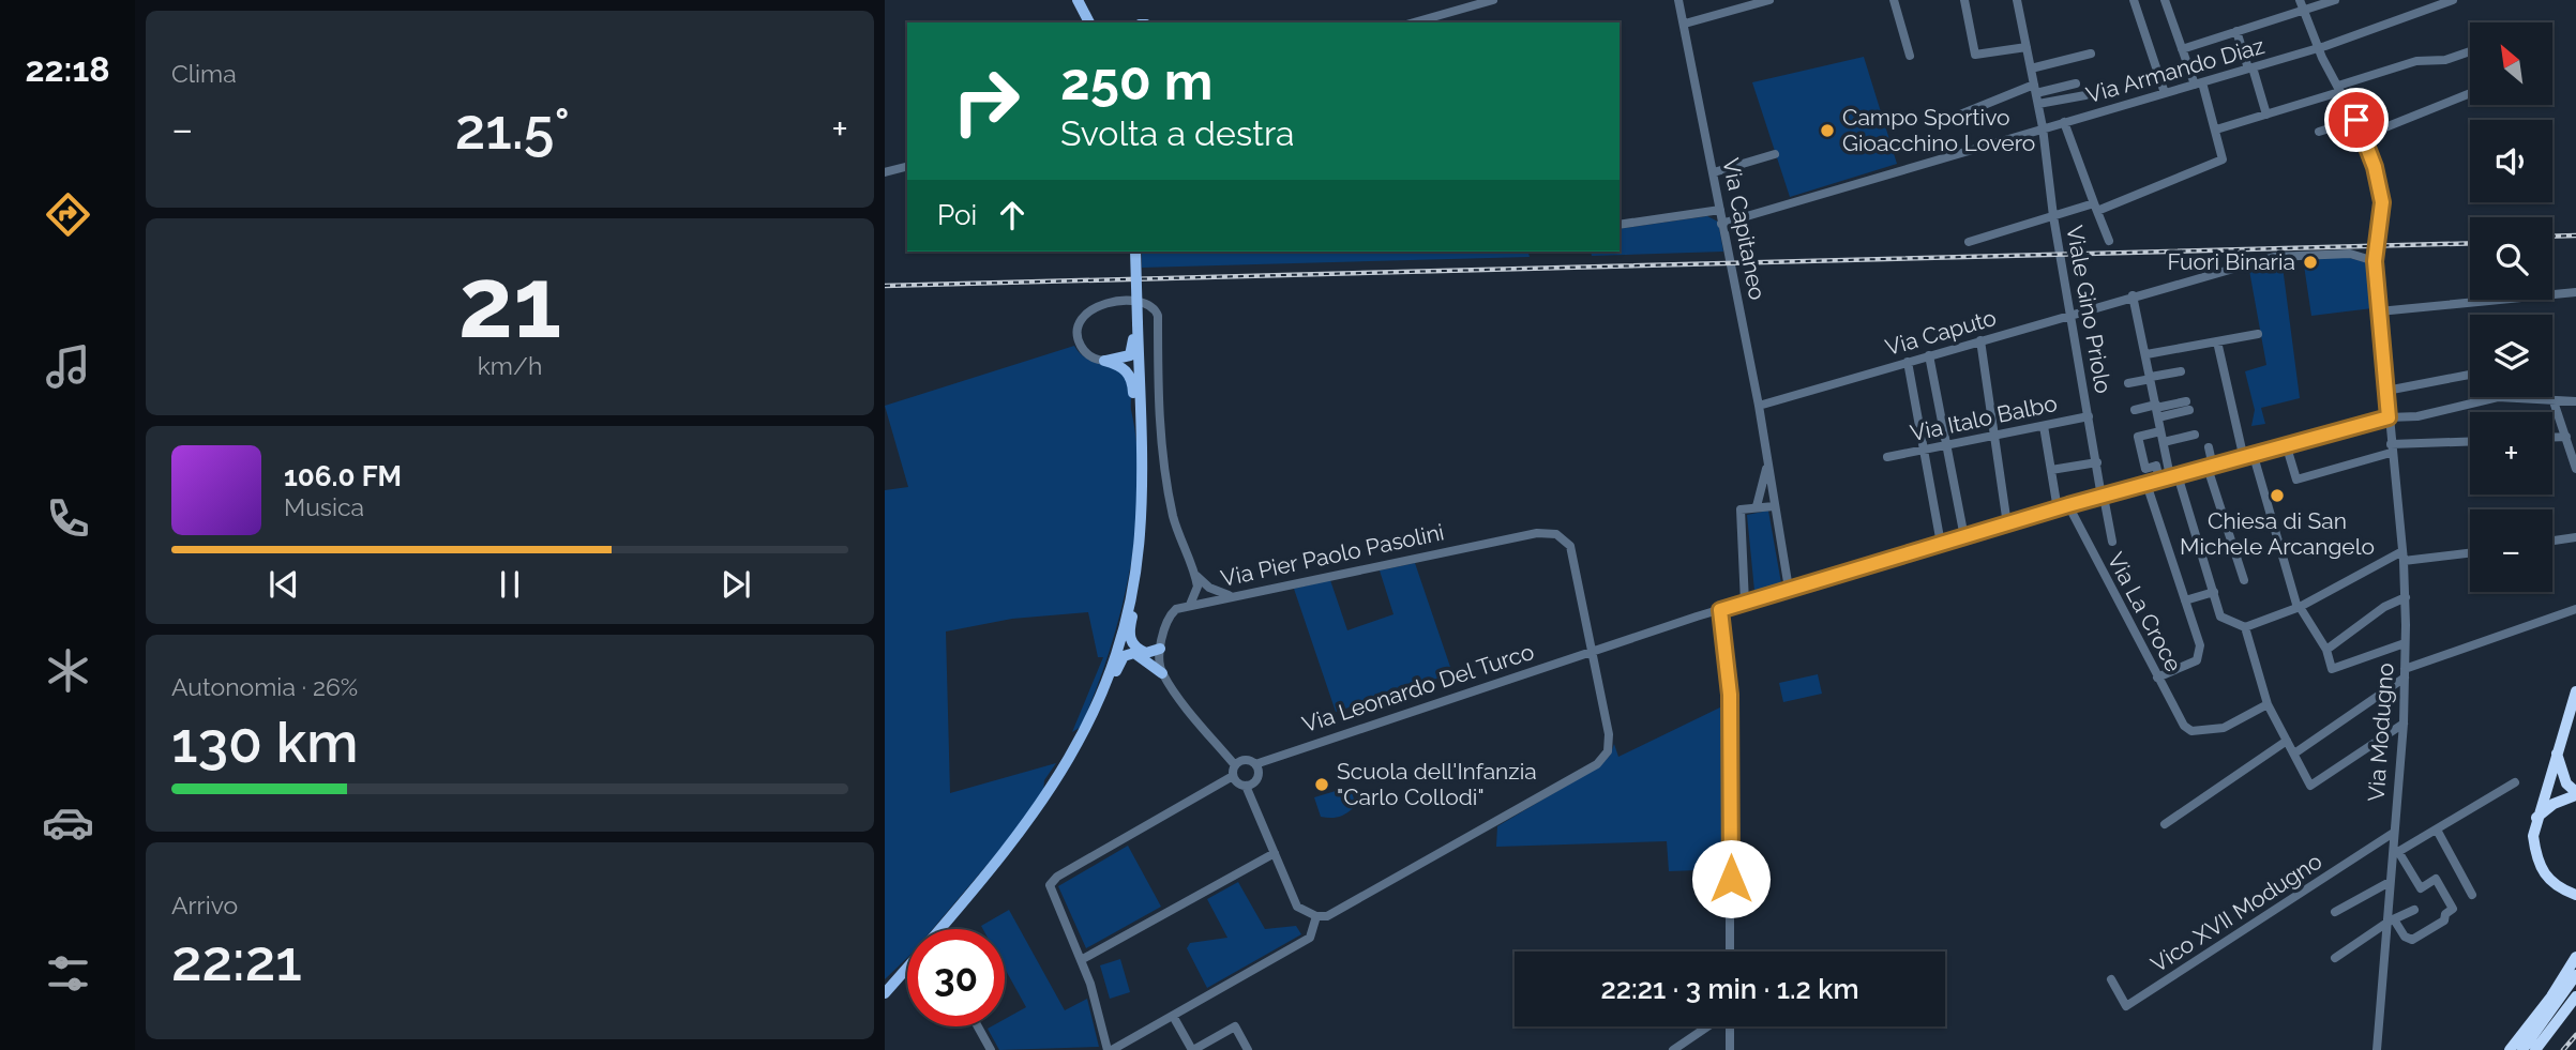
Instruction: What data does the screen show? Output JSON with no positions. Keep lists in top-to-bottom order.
{
  "streets": {
    "street": [
      "Via Armando Diaz",
      "Via Capitaneo",
      "Viale Gino Priolo",
      "Via Caputo",
      "Via Italo Balbo",
      "Via Pier Paolo Pasolini",
      "Via La Croce",
      "Via Leonardo Del Turco",
      "Via Modugno",
      "Vico XVII Modugno"
    ]
  },
  "crossings": [
    ["Via Armando Diaz", "Via Capitaneo"],
    ["Via Armando Diaz", "Viale Gino Priolo"],
    ["Via Armando Diaz", "Via Modugno"],
    ["Via Capitaneo", "Via Caputo"],
    ["Via Capitaneo", "Via Leonardo Del Turco"],
    ["Viale Gino Priolo", "Via Caputo"],
    ["Viale Gino Priolo", "Via Italo Balbo"],
    ["Viale Gino Priolo", "Via Leonardo Del Turco"],
    ["Via Caputo", "Via Modugno"],
    ["Via Pier Paolo Pasolini", "Via Leonardo Del Turco"],
    ["Via La Croce", "Via Leonardo Del Turco"],
    ["Via Leonardo Del Turco", "Via Modugno"],
    ["Via Modugno", "Vico XVII Modugno"]
  ],
  "places": [
    "Campo Sportivo Gioacchino Lovero",
    "Fuori Binaria",
    "Chiesa di San Michele Arcangelo",
    "Scuola dell'Infanzia \"Carlo Collodi\""
  ],
  "north": "top left",
  "page": {
    "tabs": "22:18",
    "tile": [
      "Clima",
      ["21", "km/h"],
      ["Autonomia · 26%", "130 km"],
      ["Arrivo", "22:21"]
    ],
    "map_buttons": ["+", "−"],
    "turn": ["250 m", "Svolta a destra"],
    "heat": ["−", "21.5°", "+"],
    "then": "Poi",
    "song": ["106.0 FM", "Musica"],
    "limit": "30",
    "trip": "22:21 · 3 min · 1.2 km"
  }
}
